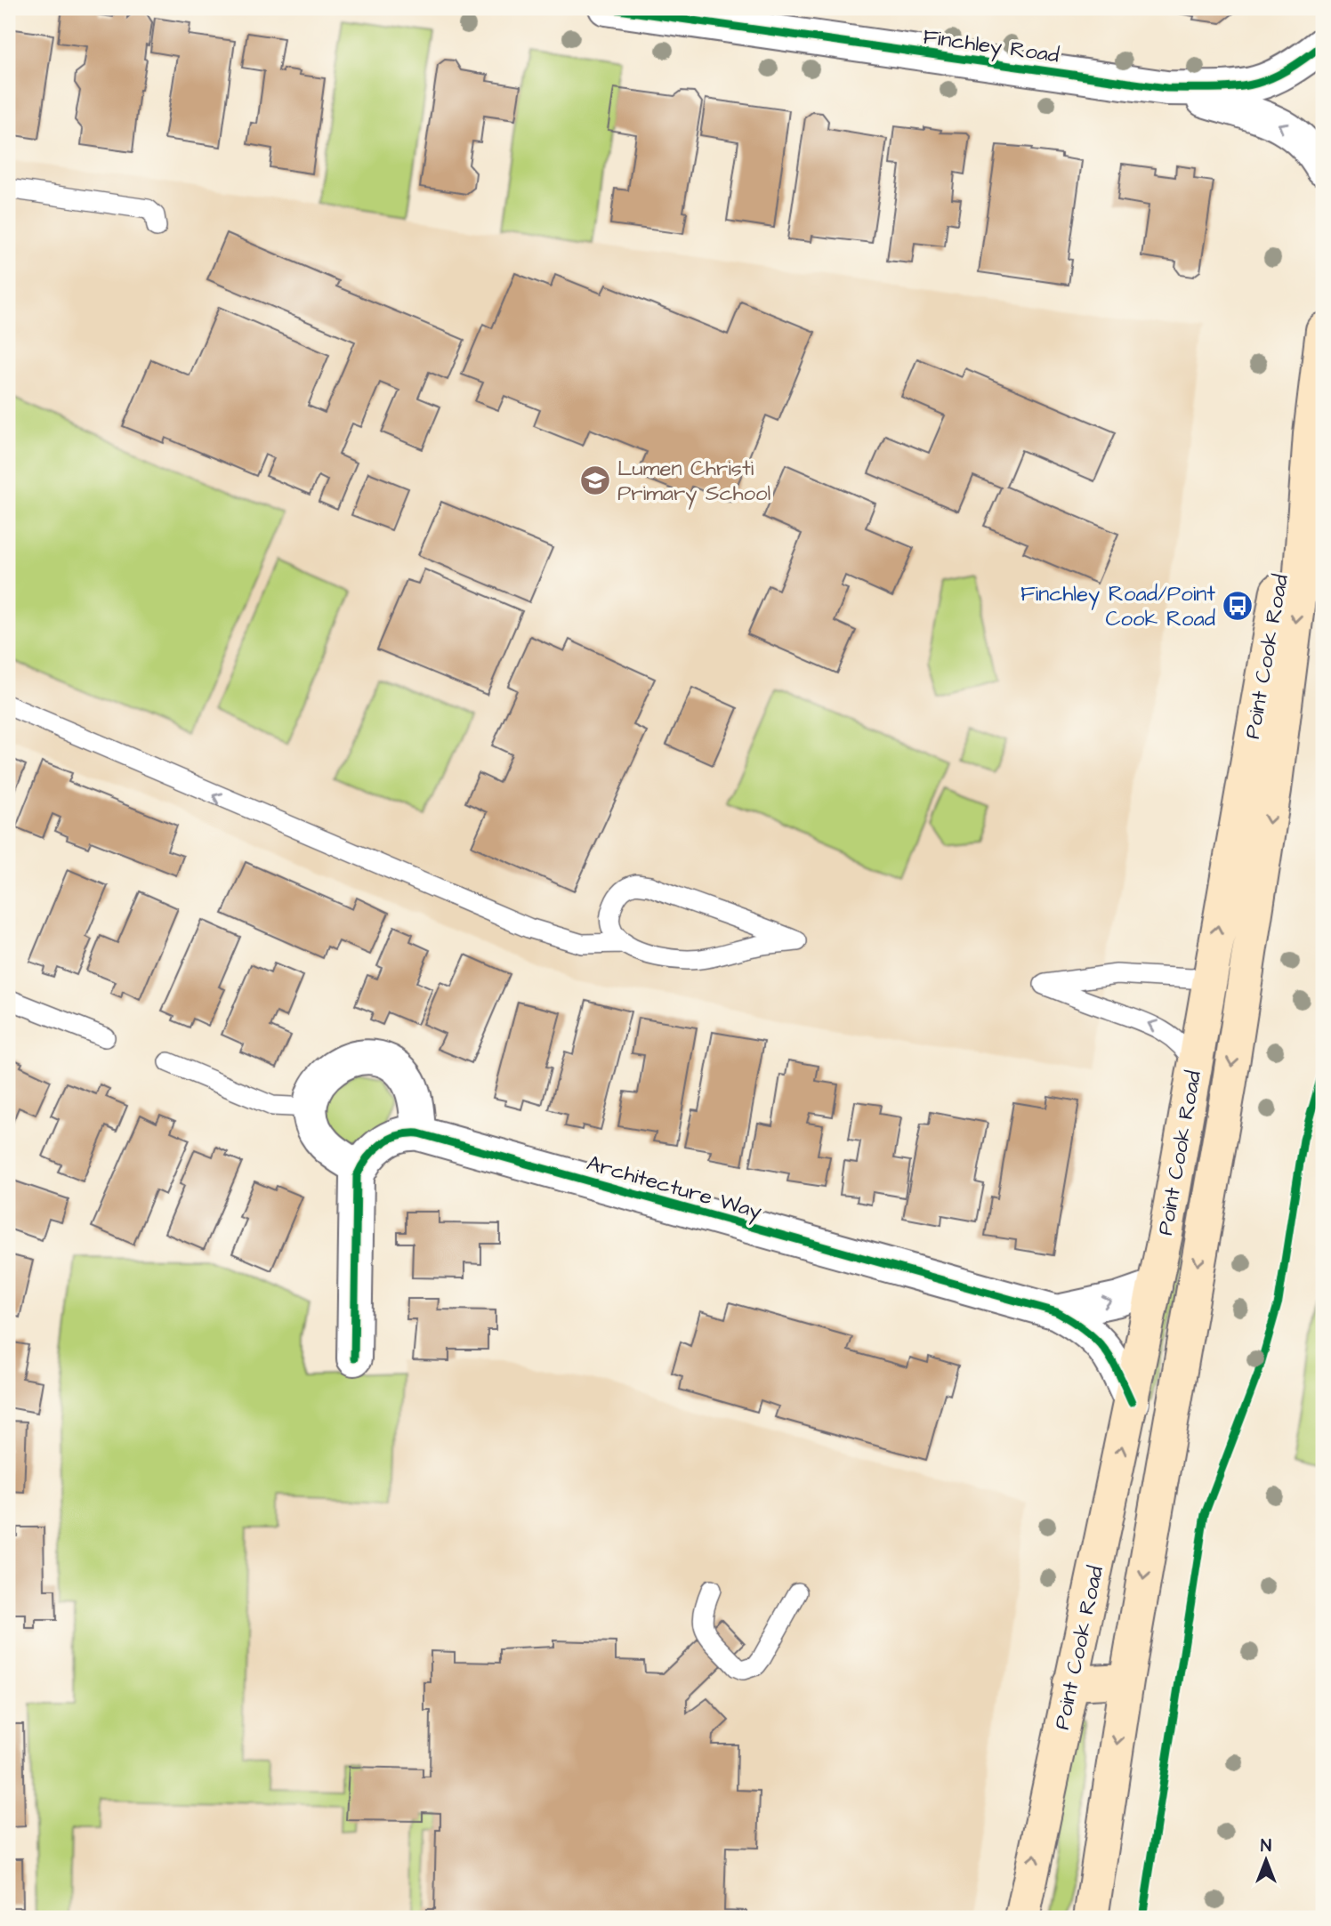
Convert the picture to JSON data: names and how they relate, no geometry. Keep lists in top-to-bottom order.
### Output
{
  "streets": {
    "main road": ["Point Cook Road"],
    "street": ["Finchley Road", "Architecture Way"]
  },
  "crossings": [
    ["Point Cook Road", "Architecture Way"]
  ],
  "places": {
    "school or university": ["Lumen Christi Primary School"],
    "bus stop": ["Finchley Road/Point Cook Road"]
  },
  "north": "top"
}
